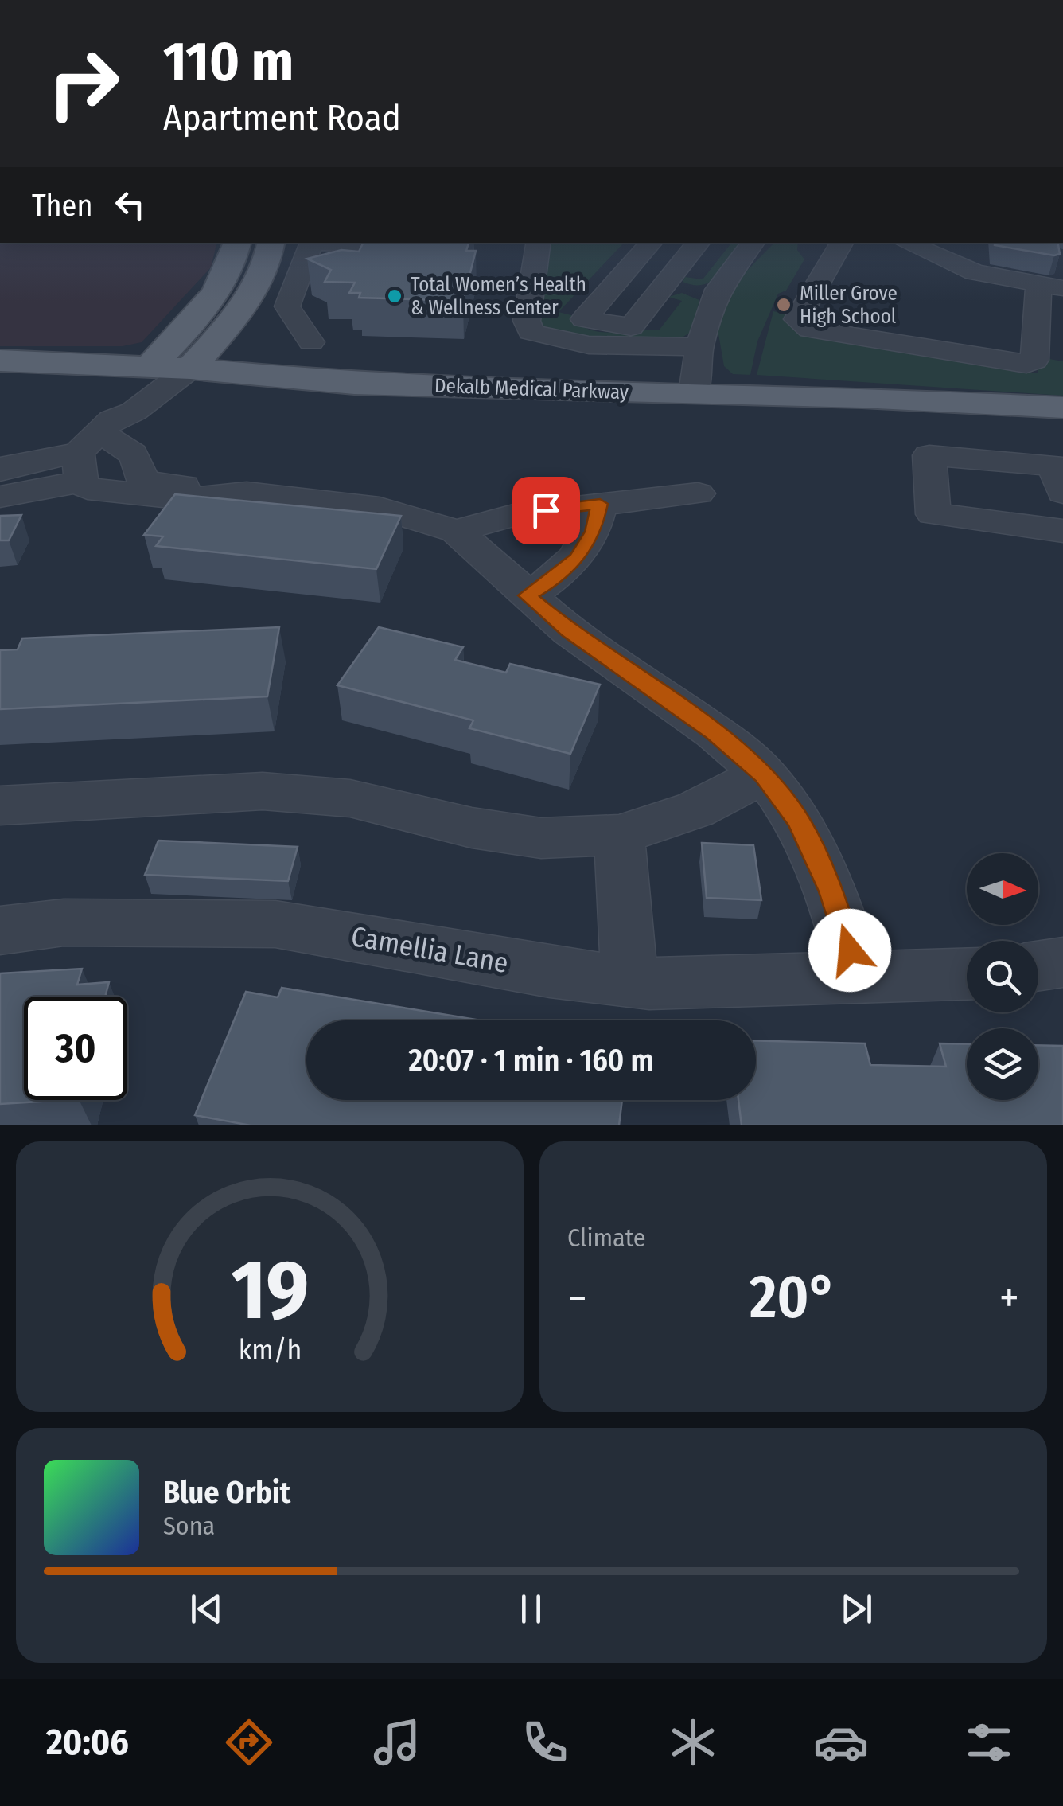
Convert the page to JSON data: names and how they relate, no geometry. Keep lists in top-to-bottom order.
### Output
{
  "streets": {
    "main road": ["Dekalb Medical Parkway"],
    "street": ["Camellia Lane"]
  },
  "places": ["Total Women’s Health & Wellness Center", "Miller Grove High School"],
  "north": "right",
  "page": {
    "turn": ["110 m", "Apartment Road"],
    "then": "Then",
    "limit": "30",
    "trip": "20:07 · 1 min · 160 m",
    "tile": "Climate",
    "heat": ["−", "20°", "+"],
    "song": ["Blue Orbit", "Sona"],
    "tabs": "20:06",
    "gauge": ["19", "km/h"]
  }
}
